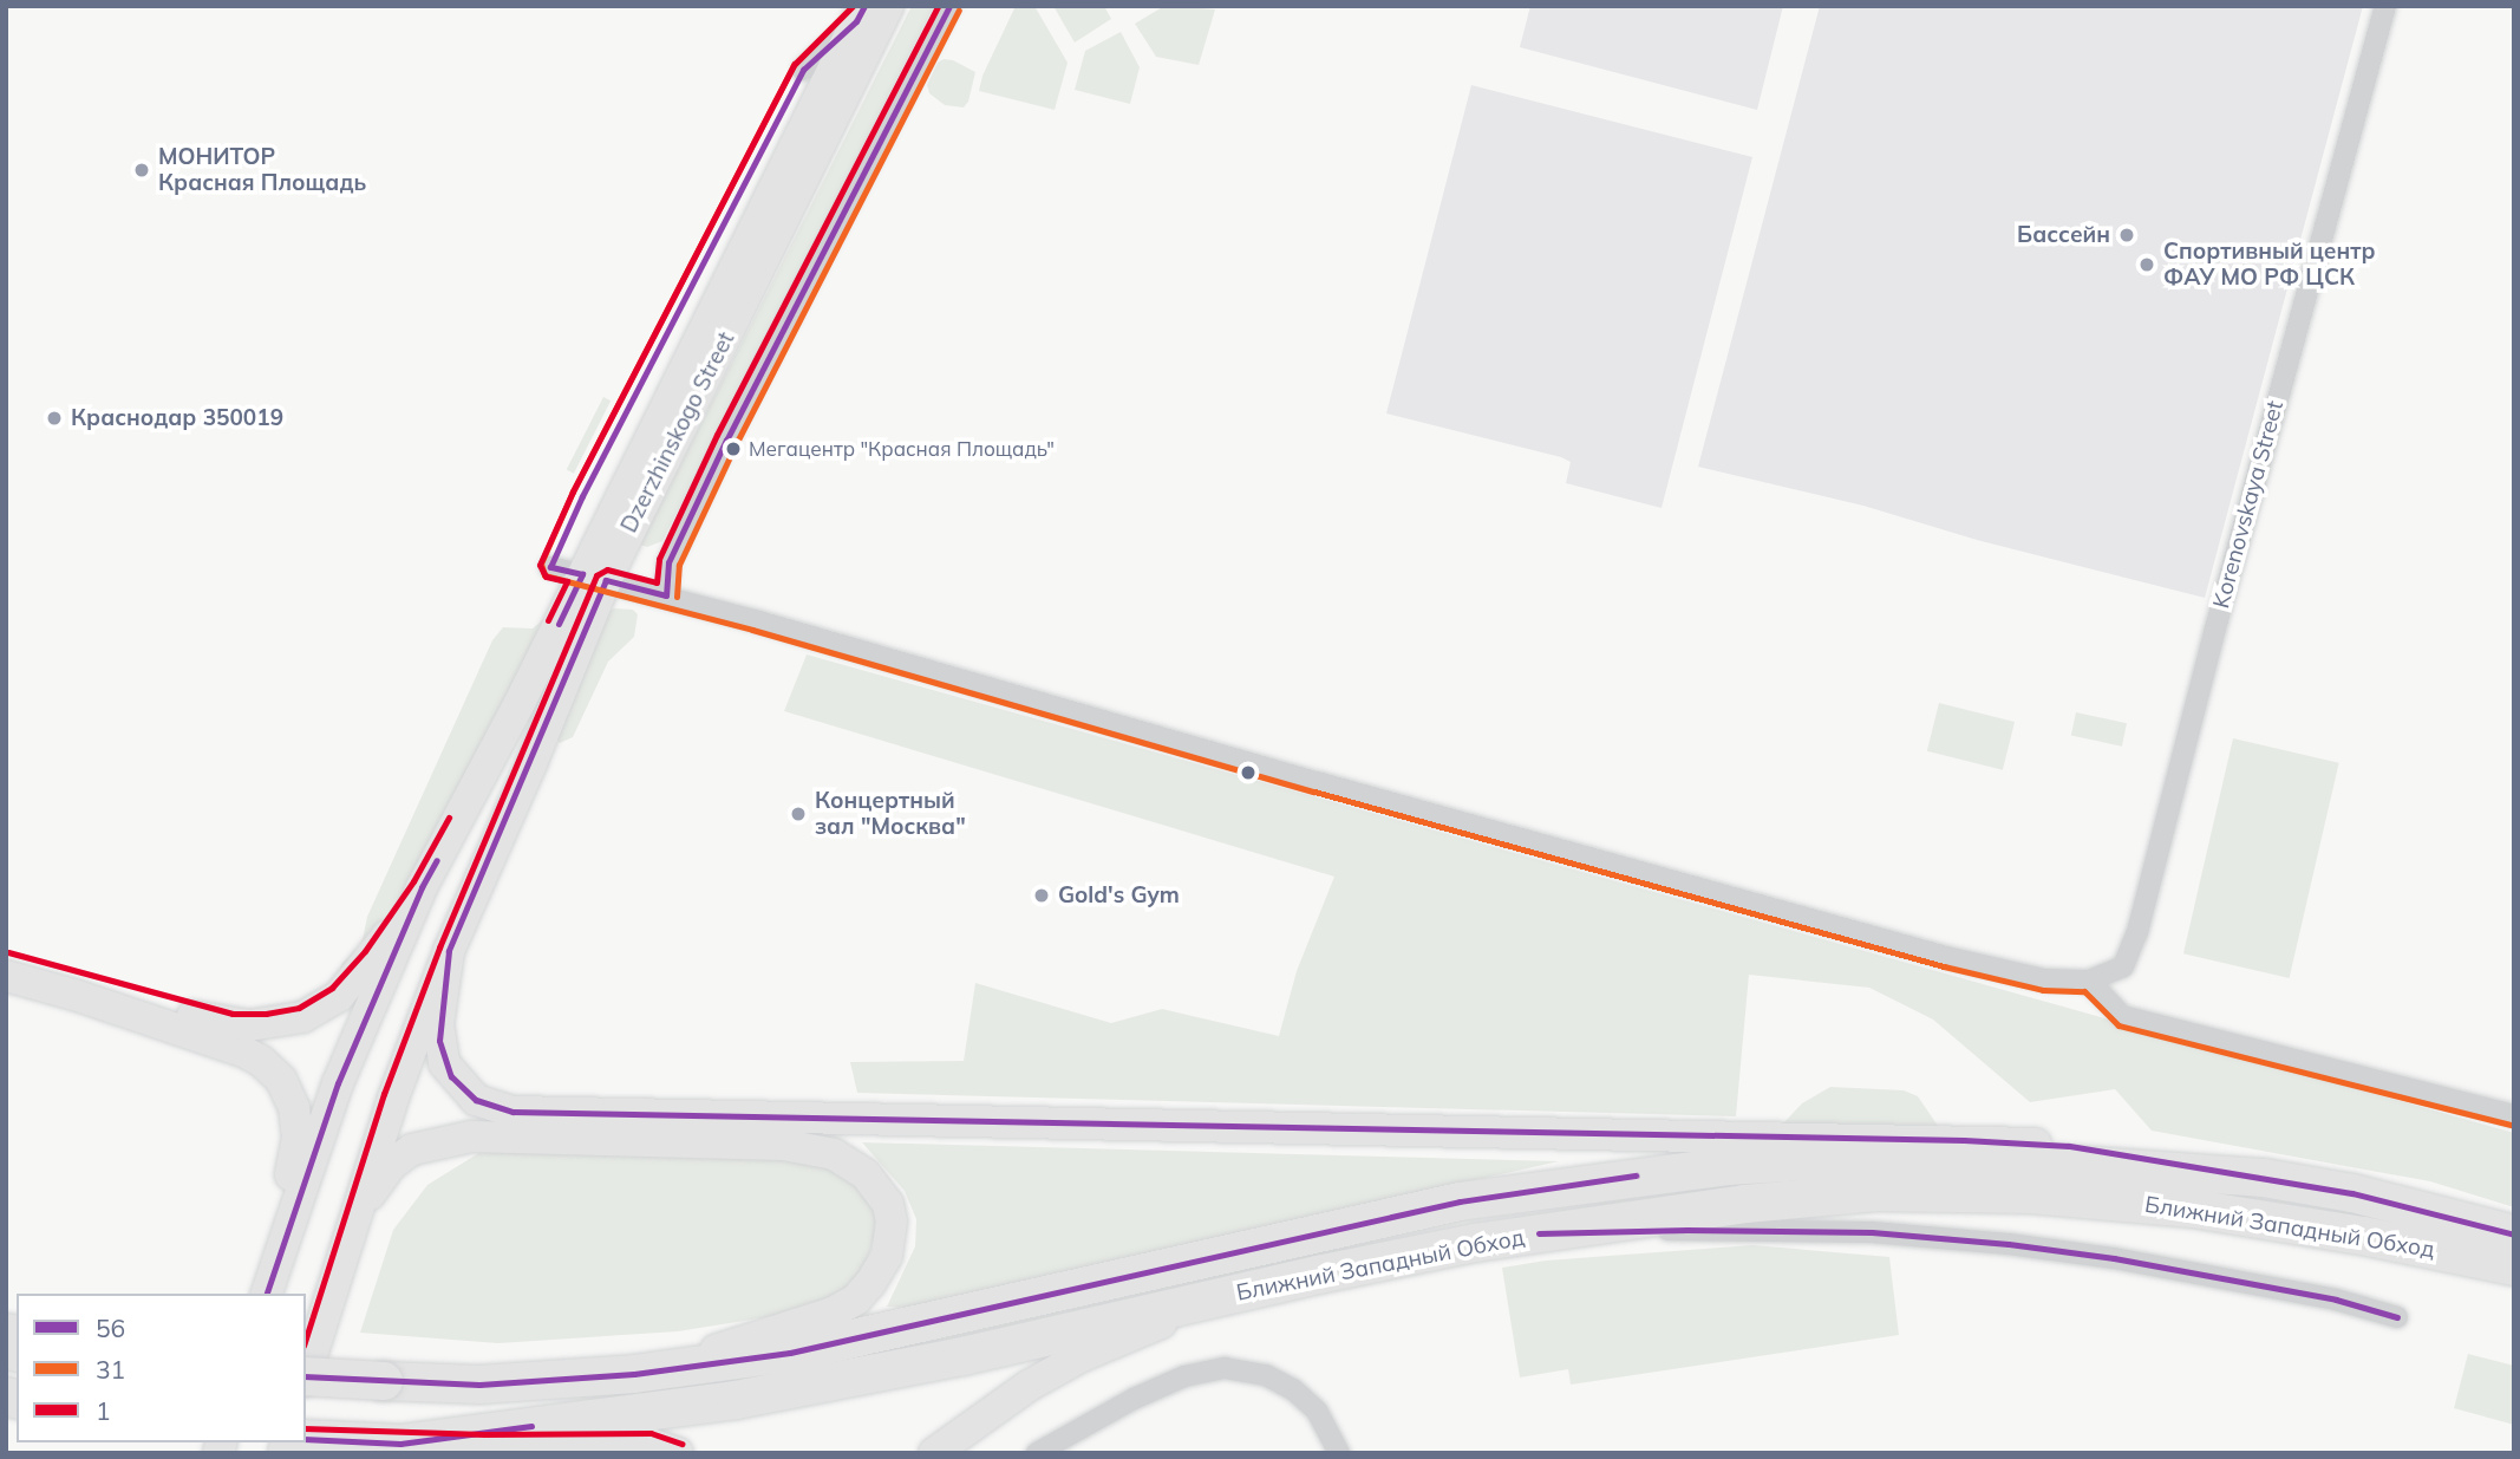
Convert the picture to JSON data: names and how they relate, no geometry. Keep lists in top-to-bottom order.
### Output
{
  "streets": {
    "highway": ["Ближний Западный Обход"],
    "main road": ["Dzerzhinskogo Street"],
    "street": ["Korenovskaya Street"]
  },
  "places": [
    "МОНИТОР Красная Площадь",
    "Бассейн",
    "Спортивный центр ФАУ МО РФ ЦСК",
    "Краснодар 350019",
    "Мегацентр \"Красная Площадь\"",
    "Концертный зал \"Москва\"",
    "Gold's Gym"
  ],
  "lines": ["transit line 56", "transit line 31", "transit line 1"],
  "legend": ["56", "31", "1"]
}
